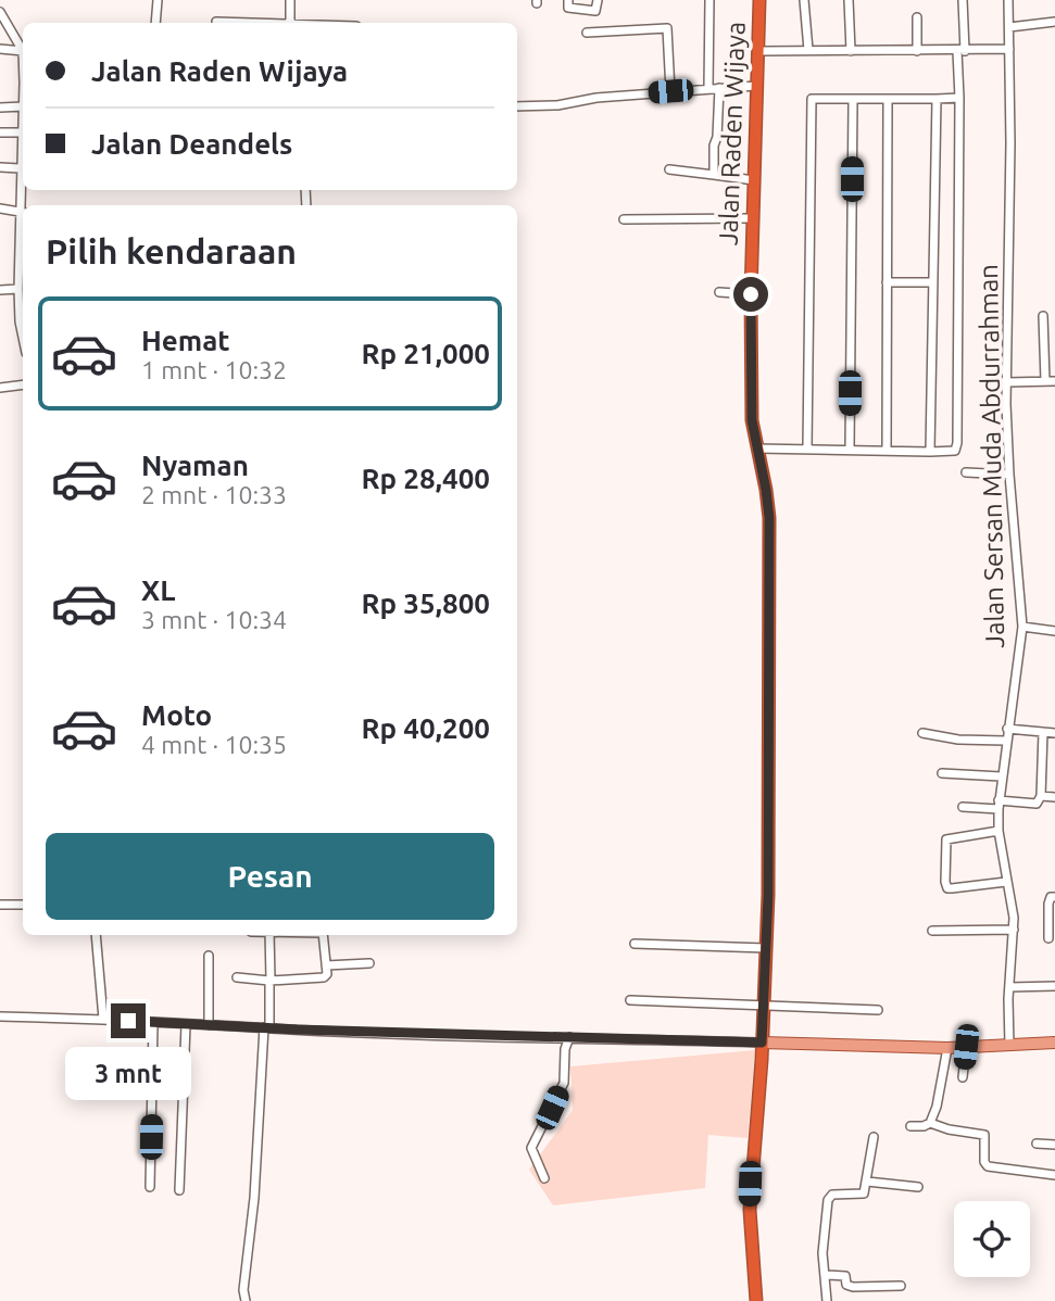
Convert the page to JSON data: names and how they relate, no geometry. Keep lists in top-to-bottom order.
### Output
{
  "streets": {
    "highway": ["Jalan Raden Wijaya"],
    "street": ["Jalan Sersan Muda Abdurrahman"]
  },
  "page": {
    "banner": ["Jalan Raden Wijaya", "Jalan Deandels"],
    "heading": "Pilih kendaraan",
    "list": [
      {
        "name": "Hemat",
        "note": "1 mnt · 10:32",
        "value": "Rp 21,000"
      },
      {
        "name": "Nyaman",
        "note": "2 mnt · 10:33",
        "value": "Rp 28,400"
      },
      {
        "name": "XL",
        "note": "3 mnt · 10:34",
        "value": "Rp 35,800"
      },
      {
        "name": "Moto",
        "note": "4 mnt · 10:35",
        "value": "Rp 40,200"
      }
    ],
    "buttons": "Pesan",
    "bubble": "3 mnt"
  }
}
